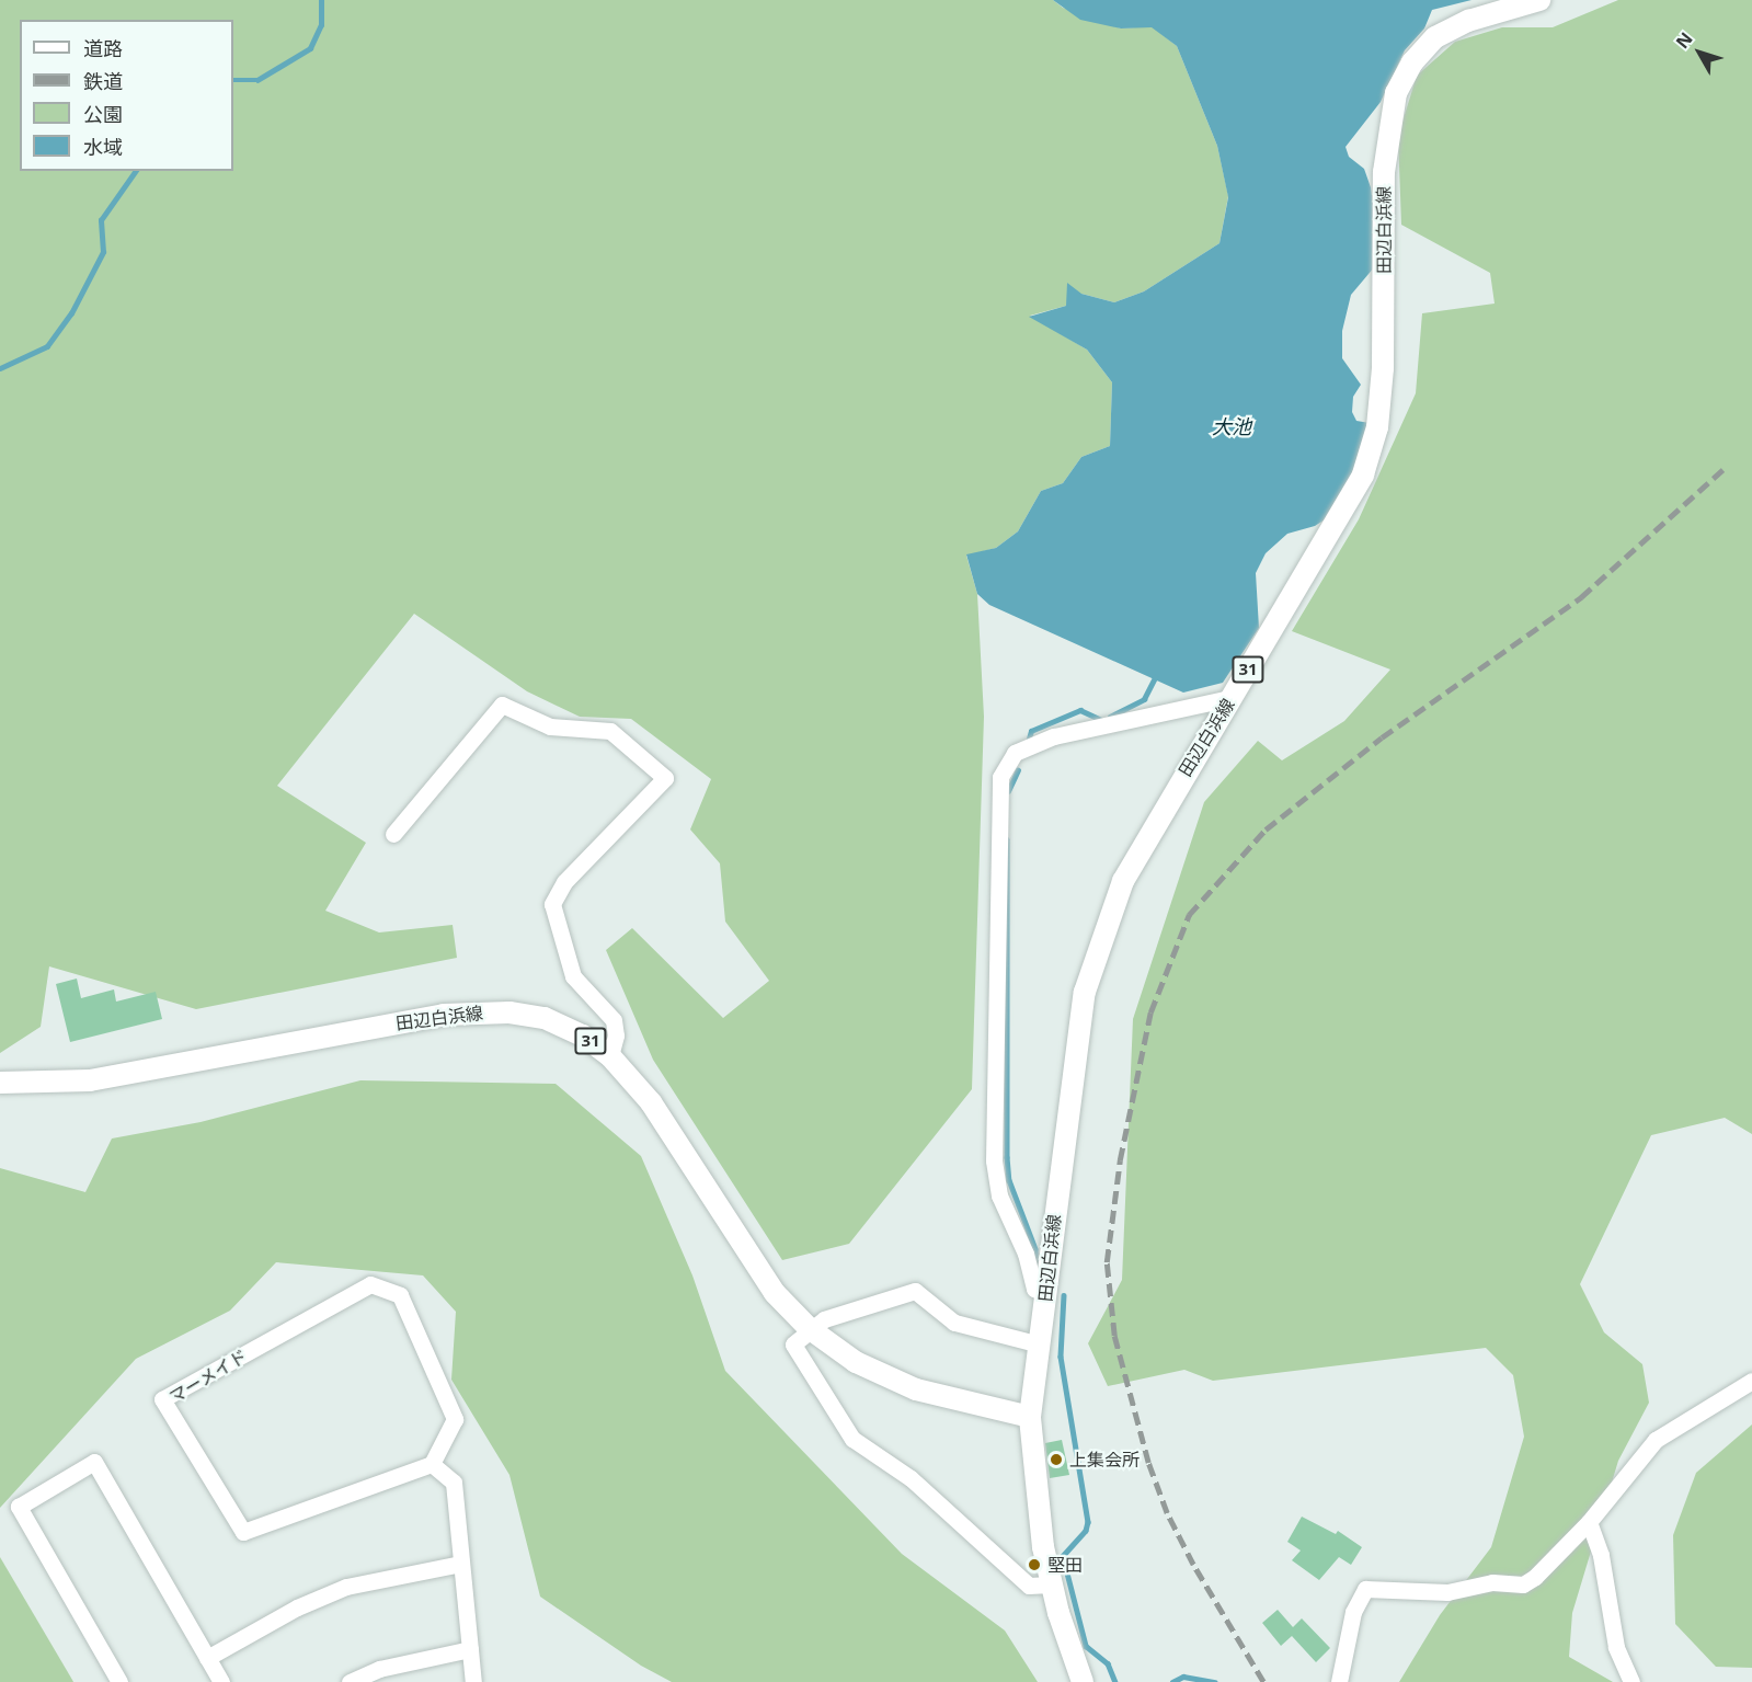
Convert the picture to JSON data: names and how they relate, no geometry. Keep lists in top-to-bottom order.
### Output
{
  "streets": {
    "main road": ["田辺白浜線", "31"],
    "street": ["マーメイド"]
  },
  "water": ["大池"],
  "places": ["上集会所", "堅田"],
  "legend": [
    "道路",
    "鉄道",
    "公園",
    "水域"
  ],
  "north": "top left"
}
